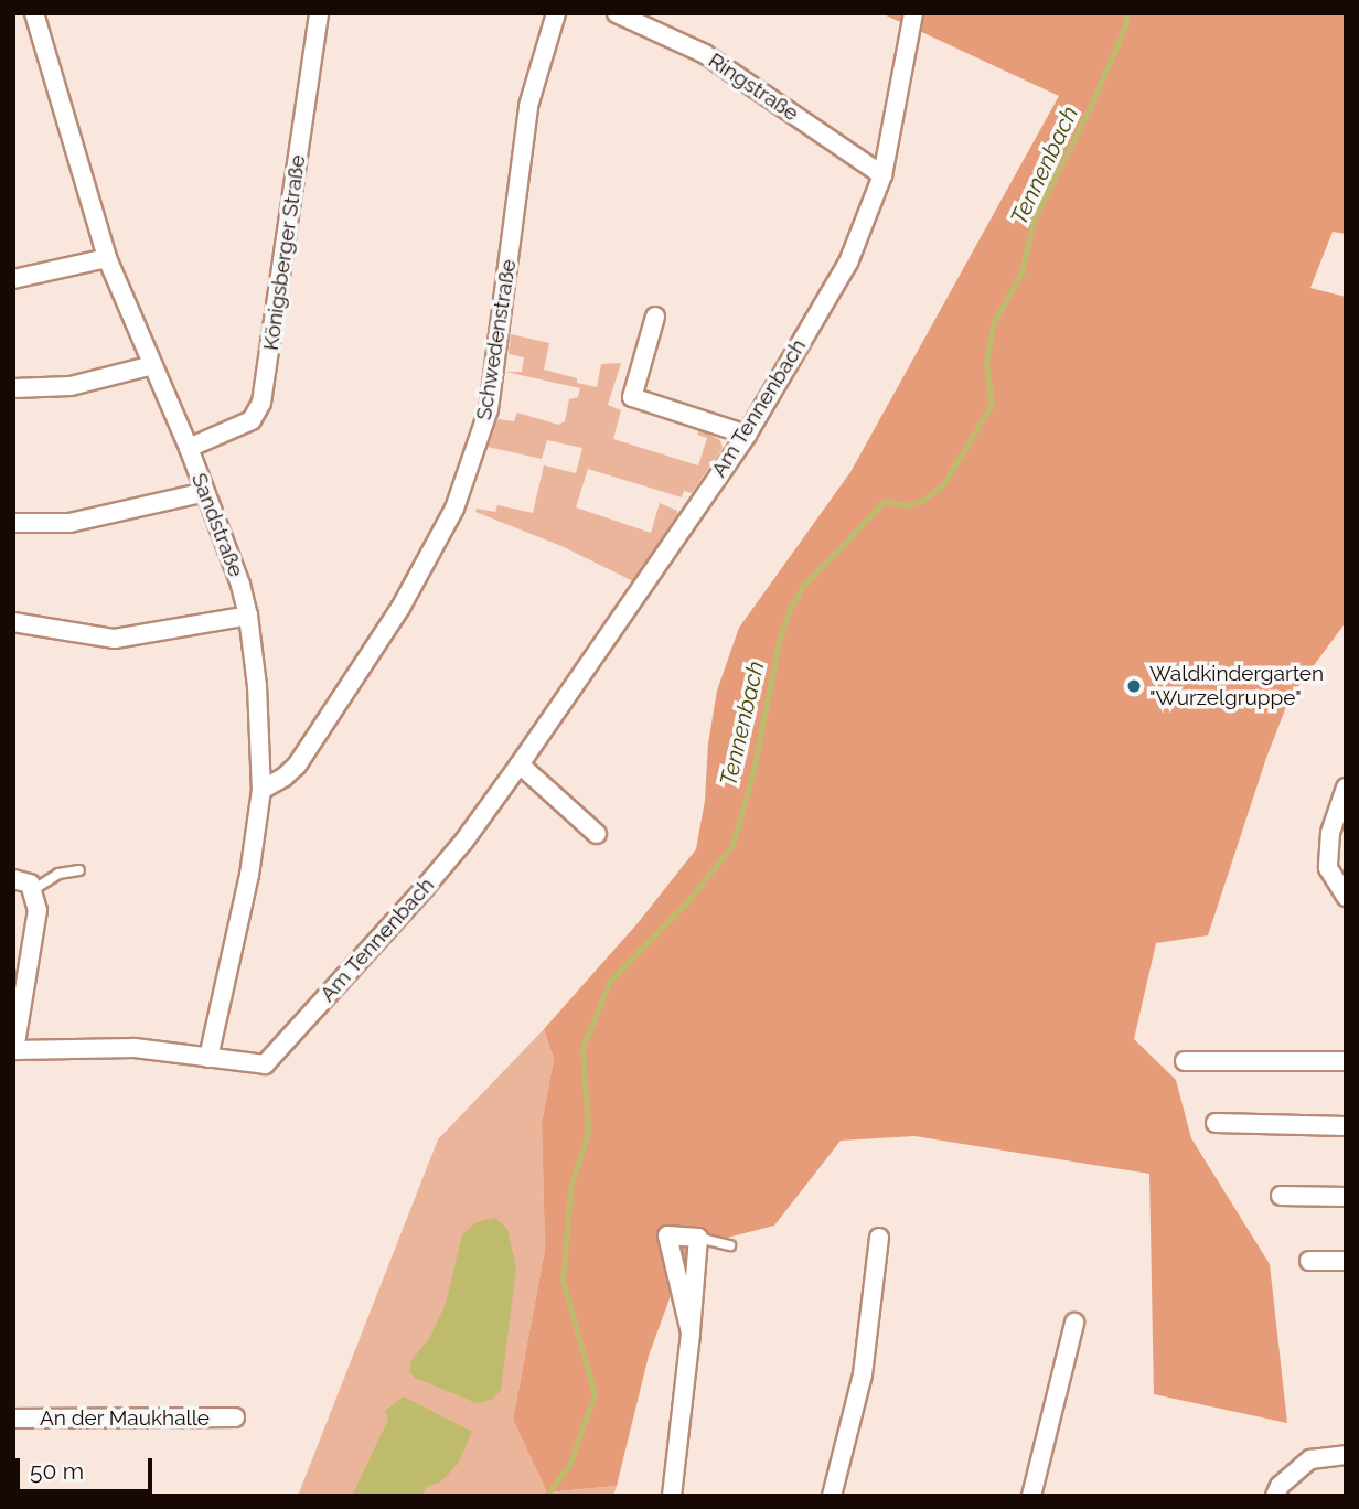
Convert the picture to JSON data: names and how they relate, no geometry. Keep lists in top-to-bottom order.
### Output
{
  "streets": {
    "street": [
      "Ringstraße",
      "Königsberger Straße",
      "Schwedenstraße",
      "Am Tennenbach",
      "Sandstraße",
      "An der Maukhalle"
    ]
  },
  "crossings": [
    ["Ringstraße", "Am Tennenbach"],
    ["Königsberger Straße", "Sandstraße"],
    ["Schwedenstraße", "Sandstraße"],
    ["Am Tennenbach", "Sandstraße"]
  ],
  "water": ["Tennenbach"],
  "places": ["Waldkindergarten \"Wurzelgruppe\""],
  "scale_bar": "50 m"
}
